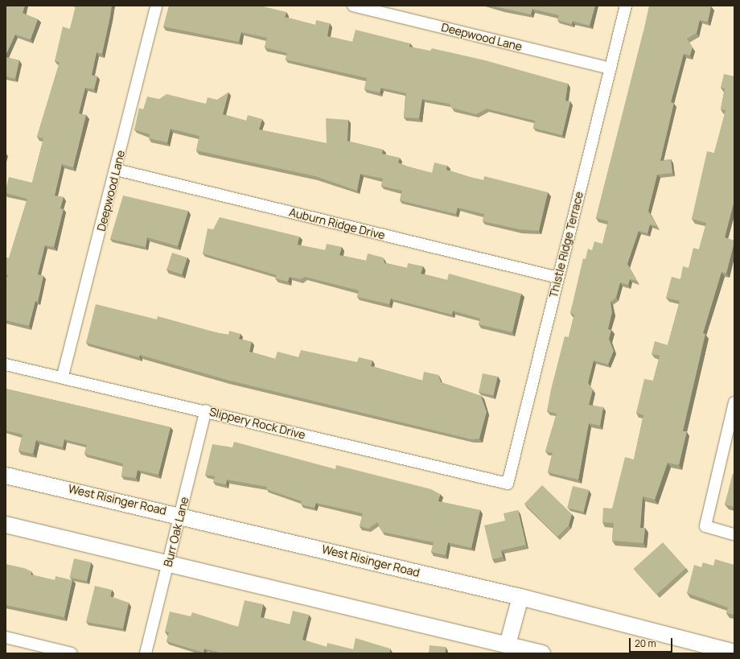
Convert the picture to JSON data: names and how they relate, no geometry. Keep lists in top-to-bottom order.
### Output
{
  "streets": {
    "main road": ["West Risinger Road"],
    "street": [
      "Deepwood Lane",
      "Auburn Ridge Drive",
      "Thistle Ridge Terrace",
      "Slippery Rock Drive",
      "Burr Oak Lane"
    ]
  },
  "crossings": [
    ["Deepwood Lane", "Auburn Ridge Drive"],
    ["Deepwood Lane", "Thistle Ridge Terrace"],
    ["Deepwood Lane", "Slippery Rock Drive"],
    ["Auburn Ridge Drive", "Thistle Ridge Terrace"],
    ["Thistle Ridge Terrace", "Slippery Rock Drive"],
    ["Slippery Rock Drive", "Burr Oak Lane"],
    ["West Risinger Road", "Burr Oak Lane"]
  ],
  "scale_bar": "20 m"
}
